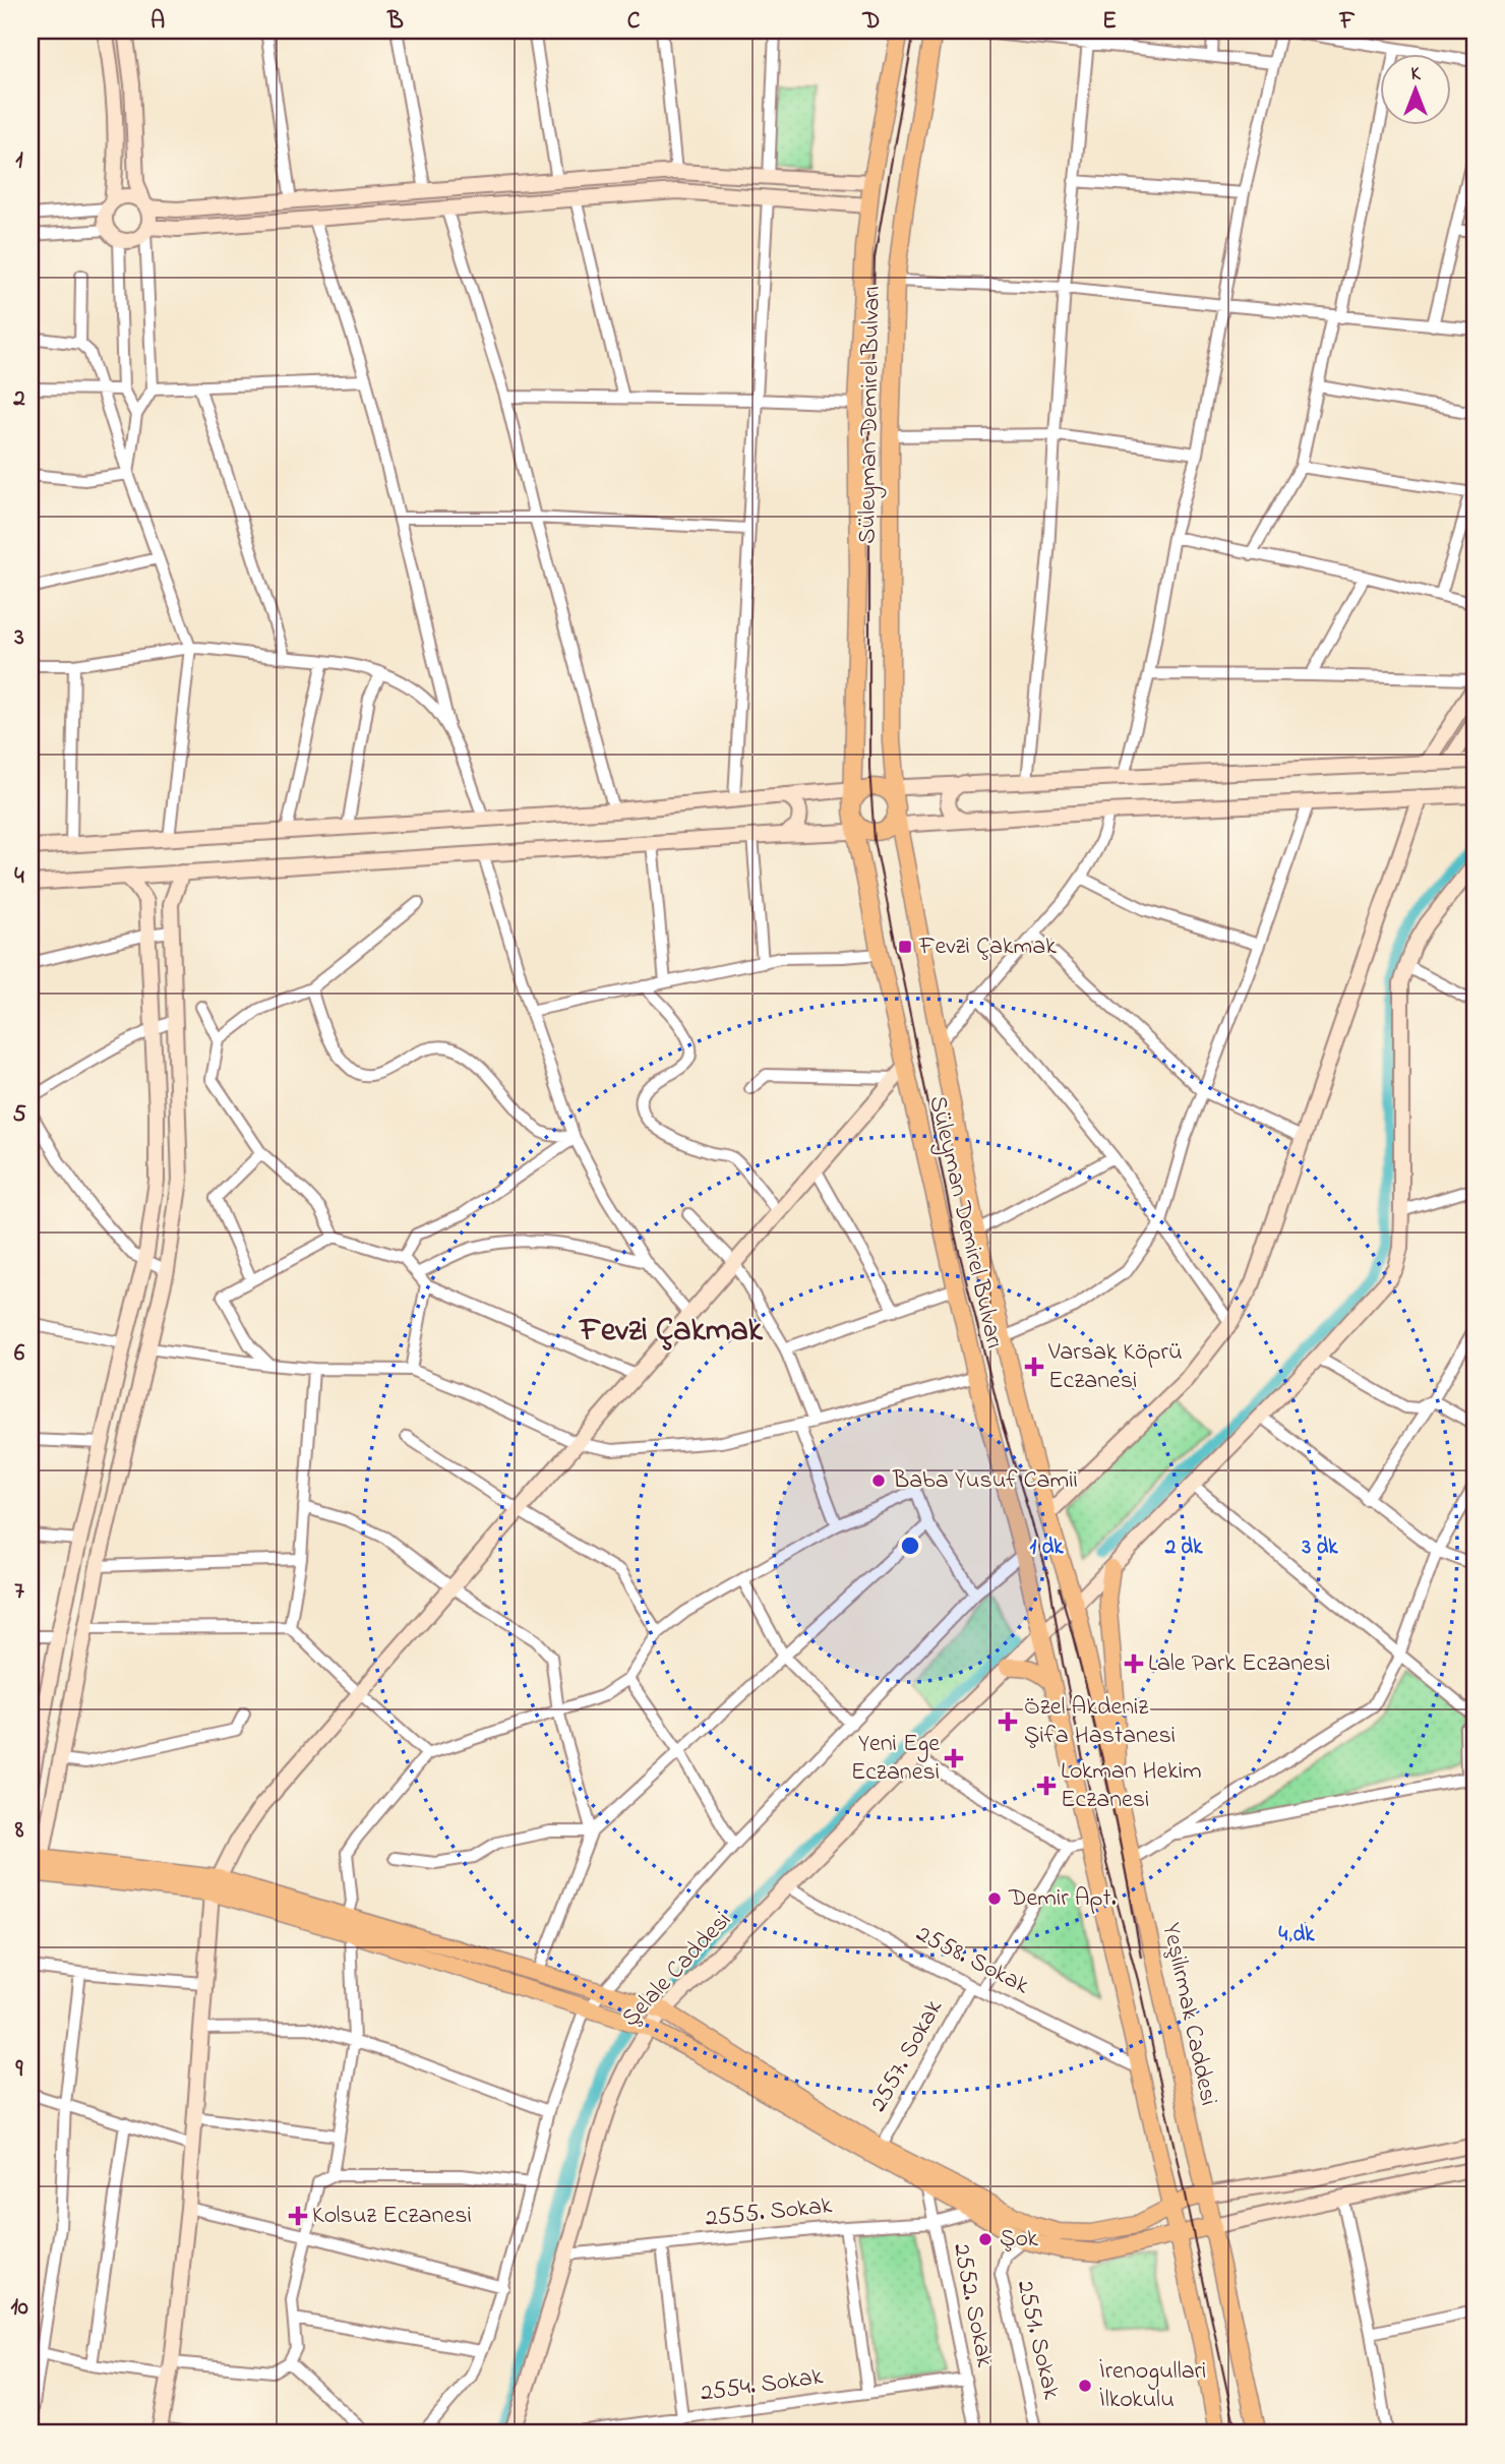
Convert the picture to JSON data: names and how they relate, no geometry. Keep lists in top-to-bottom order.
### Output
{
  "streets": {
    "main road": ["Süleyman Demirel Bulvarı", "Yeşilırmak Caddesi"],
    "street": [
      "2558. Sokak",
      "Şelale Caddesi",
      "2557. Sokak",
      "2555. Sokak",
      "2552. Sokak",
      "2551. Sokak",
      "2554. Sokak"
    ]
  },
  "crossings": [
    ["Süleyman Demirel Bulvarı", "Şelale Caddesi"],
    ["Süleyman Demirel Bulvarı", "Yeşilırmak Caddesi"],
    ["2558. Sokak", "Şelale Caddesi"],
    ["2558. Sokak", "2557. Sokak"],
    ["Şelale Caddesi", "Yeşilırmak Caddesi"],
    ["Şelale Caddesi", "2555. Sokak"],
    ["2555. Sokak", "2552. Sokak"],
    ["2552. Sokak", "2554. Sokak"]
  ],
  "districts": ["Fevzi Çakmak"],
  "places": {
    "transit": ["Fevzi Çakmak"],
    "health": [
      "Varsak Köprü Eczanesi",
      "Lale Park Eczanesi",
      "Özel Akdeniz Şifa Hastanesi",
      "Yeni Ege Eczanesi",
      "Lokman Hekim Eczanesi",
      "Kolsuz Eczanesi"
    ],
    "other": [
      "Baba Yusuf Camii",
      "Demir Apt.",
      "Şok",
      "İrenogullari İlkokulu"
    ]
  },
  "north": "top",
  "grid": {
    "columns": [
      "A",
      "B",
      "C",
      "D",
      "E",
      "F"
    ],
    "rows": [
      "1",
      "2",
      "3",
      "4",
      "5",
      "6",
      "7",
      "8",
      "9",
      "10"
    ]
  },
  "rings": [
    "1 dk",
    "2 dk",
    "3 dk",
    "4 dk"
  ]
}
